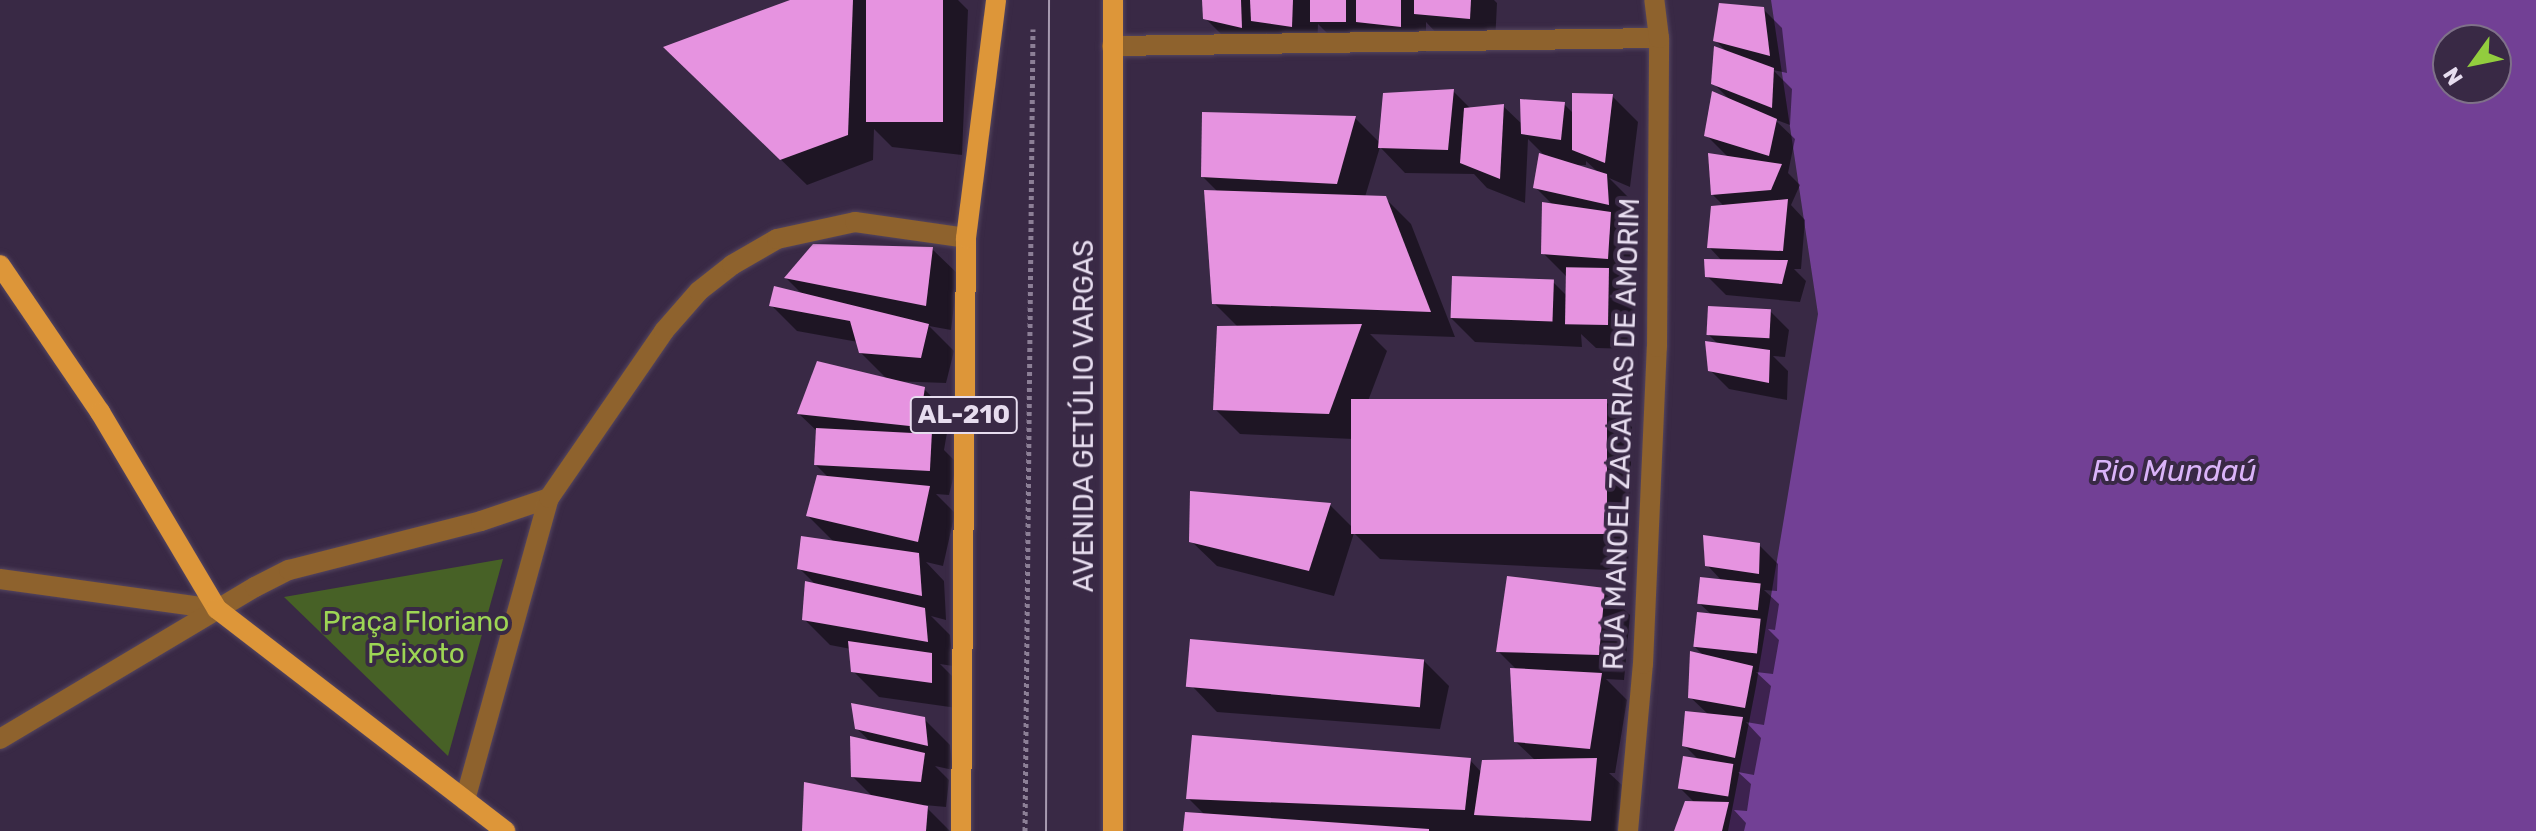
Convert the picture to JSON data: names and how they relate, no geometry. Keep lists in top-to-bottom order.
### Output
{
  "streets": {
    "main road": ["AL-210", "AVENIDA GETÚLIO VARGAS"],
    "street": ["RUA MANOEL ZACARIAS DE AMORIM"]
  },
  "water": ["Rio Mundaú"],
  "parks": ["Praça Floriano Peixoto"],
  "north": "bottom left"
}
